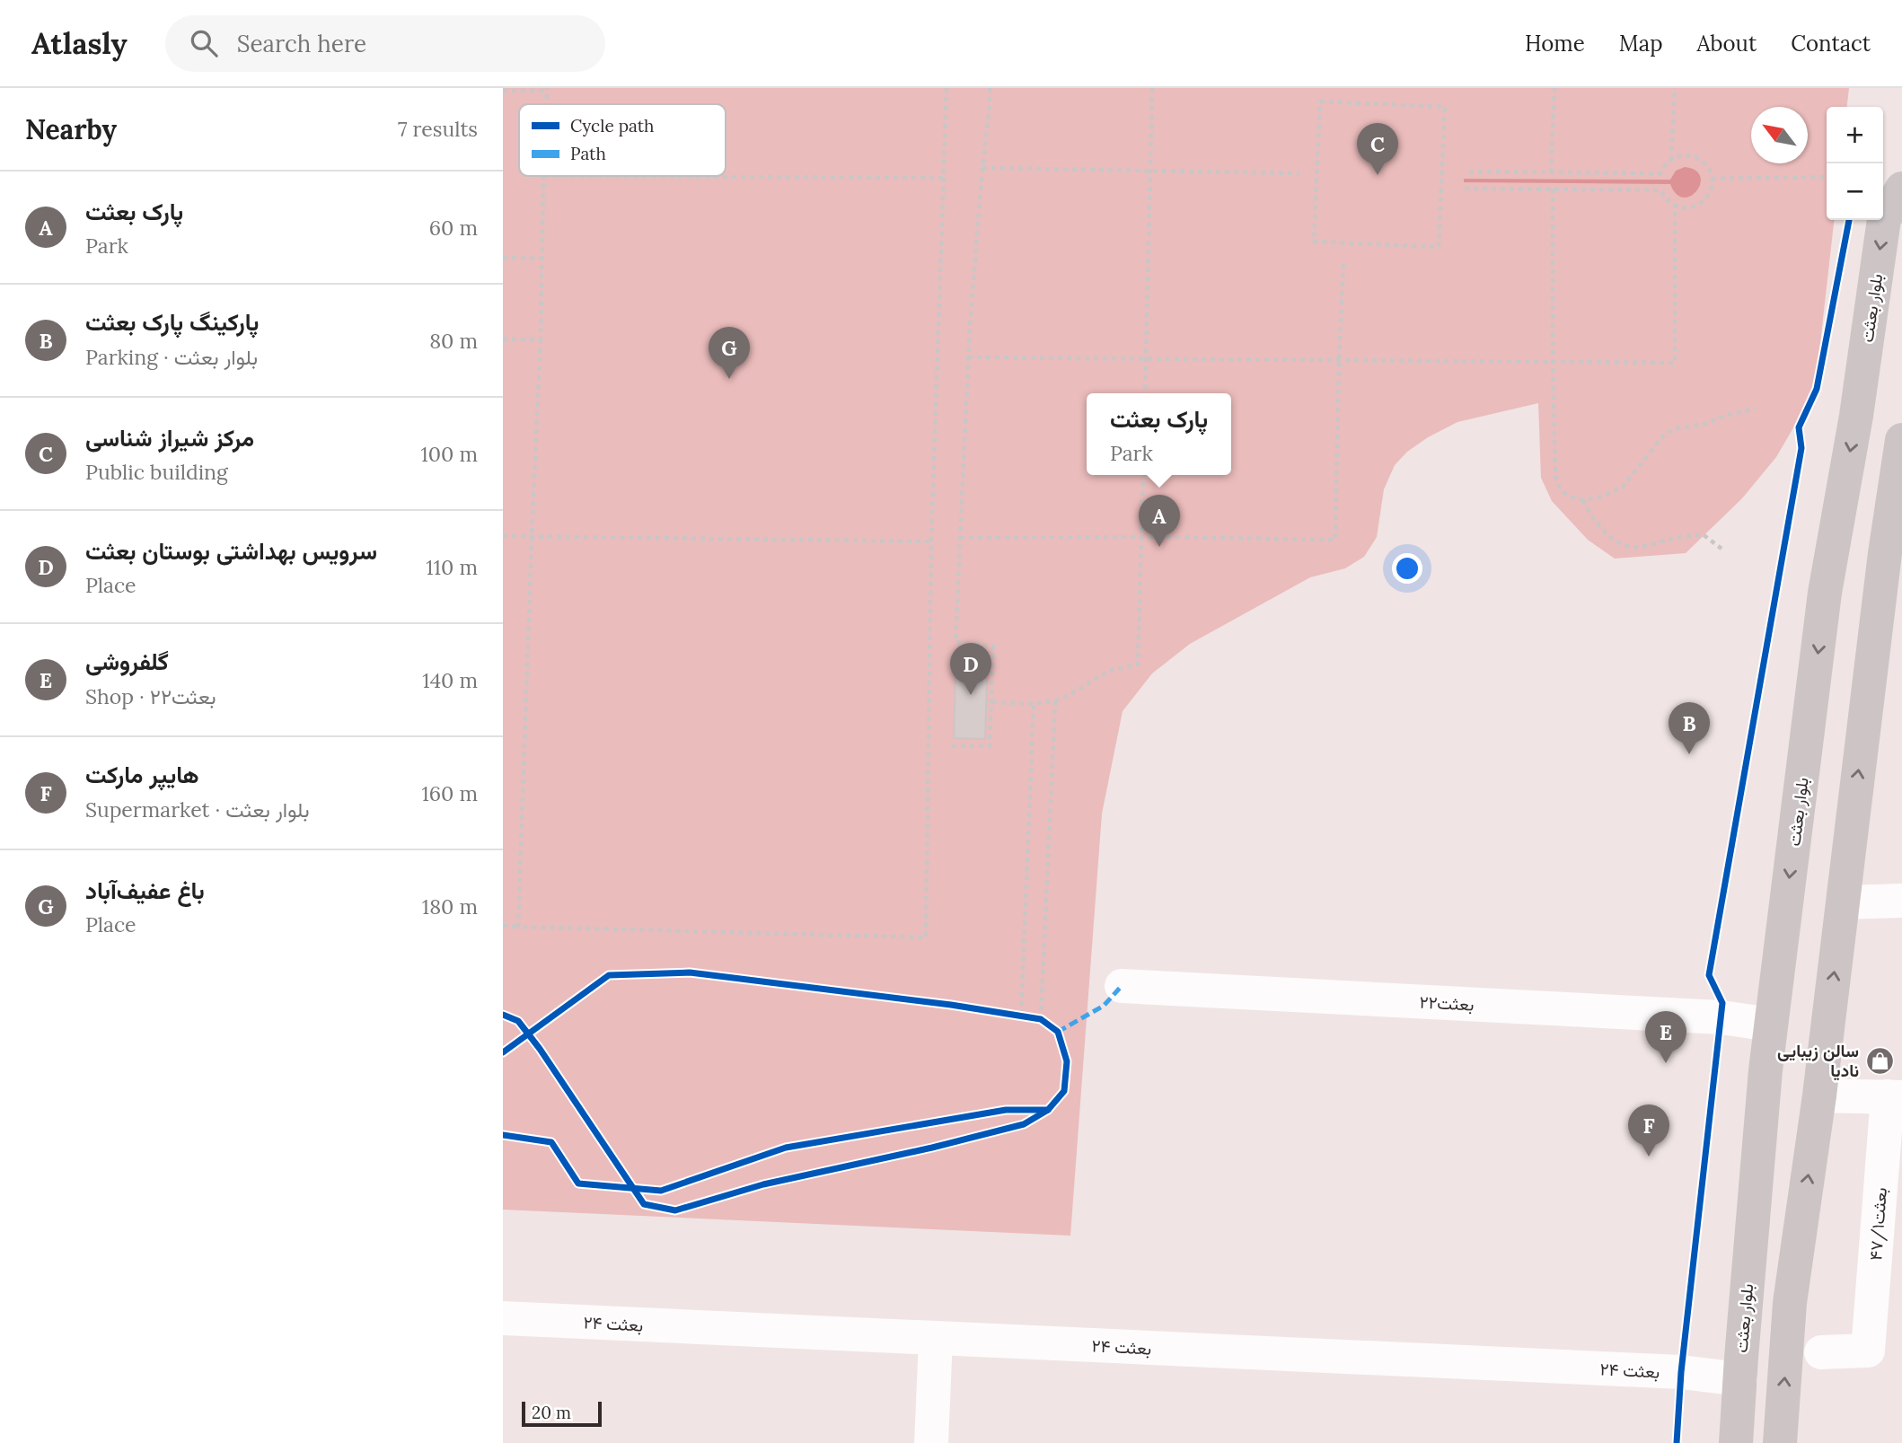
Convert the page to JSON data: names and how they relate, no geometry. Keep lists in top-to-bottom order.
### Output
{
  "streets": {
    "main road": ["بلوار بعثت"],
    "street": ["بعثت۲۲", "بعثت۴۷/۱", "بعثت ۲۴"]
  },
  "crossings": [
    ["بلوار بعثت", "بعثت۲۲"],
    ["بلوار بعثت", "بعثت ۲۴"]
  ],
  "places": {
    "shop": ["سالن زیبایی نادیا"]
  },
  "legend": ["Cycle path", "Path"],
  "scale_bar": "20 m",
  "north": "top left",
  "page": {
    "header": "Atlasly",
    "search": "Search here",
    "nav": [
      "Home",
      "Map",
      "About",
      "Contact"
    ],
    "heading": ["Nearby", "7 results"],
    "map_buttons": ["+", "−"],
    "pins": [
      "C",
      "G",
      "A",
      "D",
      "B",
      "E",
      "F"
    ],
    "list": [
      {
        "mark": "A",
        "name": "پارک بعثت",
        "note": "Park",
        "value": "60 m"
      },
      {
        "mark": "B",
        "name": "پارکینگ پارک بعثت",
        "note": "Parking · بلوار بعثت",
        "value": "80 m"
      },
      {
        "mark": "C",
        "name": "مرکز شیراز شناسی",
        "note": "Public building",
        "value": "100 m"
      },
      {
        "mark": "D",
        "name": "سرویس بهداشتی بوستان بعثت",
        "note": "Place",
        "value": "110 m"
      },
      {
        "mark": "E",
        "name": "گلفروشی",
        "note": "Shop · بعثت۲۲",
        "value": "140 m"
      },
      {
        "mark": "F",
        "name": "هایپر مارکت",
        "note": "Supermarket · بلوار بعثت",
        "value": "160 m"
      },
      {
        "mark": "G",
        "name": "باغ عفیف‌آباد",
        "note": "Place",
        "value": "180 m"
      }
    ],
    "popup": ["پارک بعثت", "Park"],
    "scale": "20 m"
  }
}
